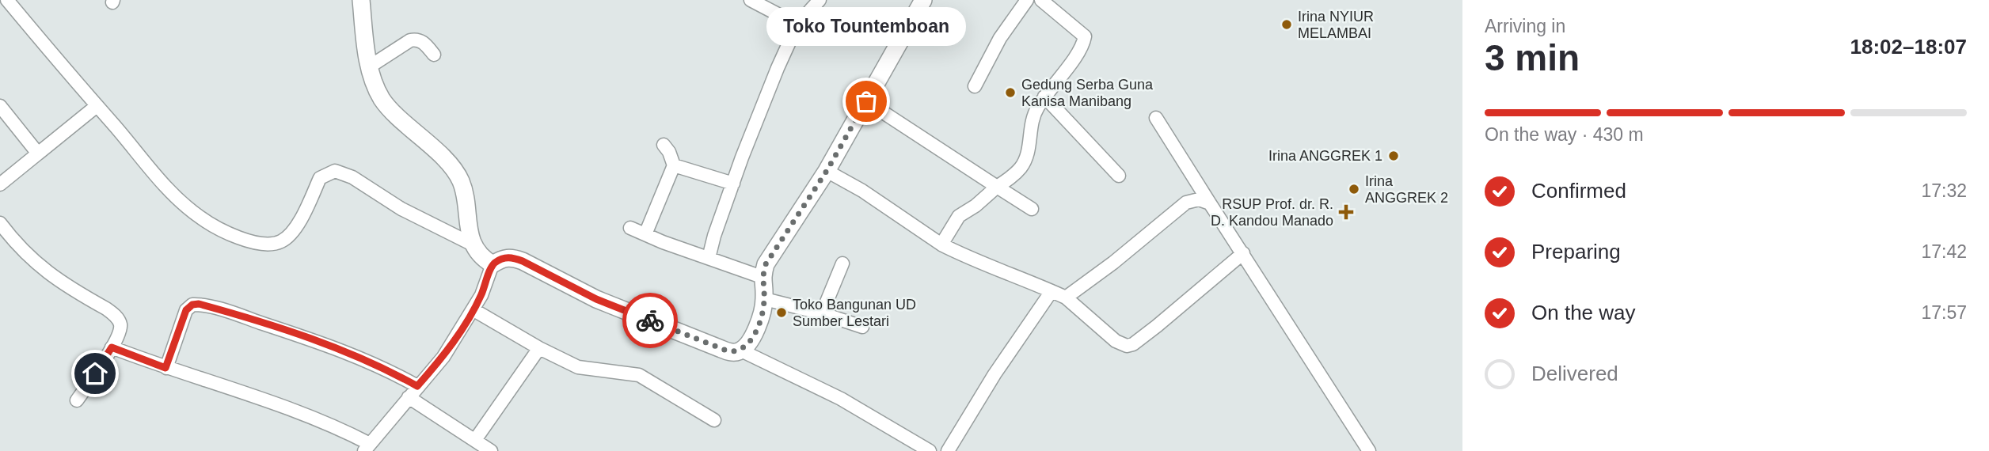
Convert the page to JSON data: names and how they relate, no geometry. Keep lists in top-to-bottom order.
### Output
{
  "places": {
    "other": [
      "Irina NYIUR MELAMBAI",
      "Gedung Serba Guna Kanisa Manibang",
      "Toko Tountemboan",
      "Irina ANGGREK 1",
      "Irina ANGGREK 2",
      "Toko Bangunan UD Sumber Lestari"
    ],
    "health": ["RSUP Prof. dr. R. D. Kandou Manado"]
  },
  "page": {
    "heading": ["3 min", "Arriving in", "18:02–18:07"],
    "bubble": "Toko Tountemboan",
    "bar": "On the way · 430 m",
    "list": [
      ["Confirmed", "17:32"],
      ["Preparing", "17:42"],
      ["On the way", "17:57"],
      "Delivered"
    ]
  }
}
